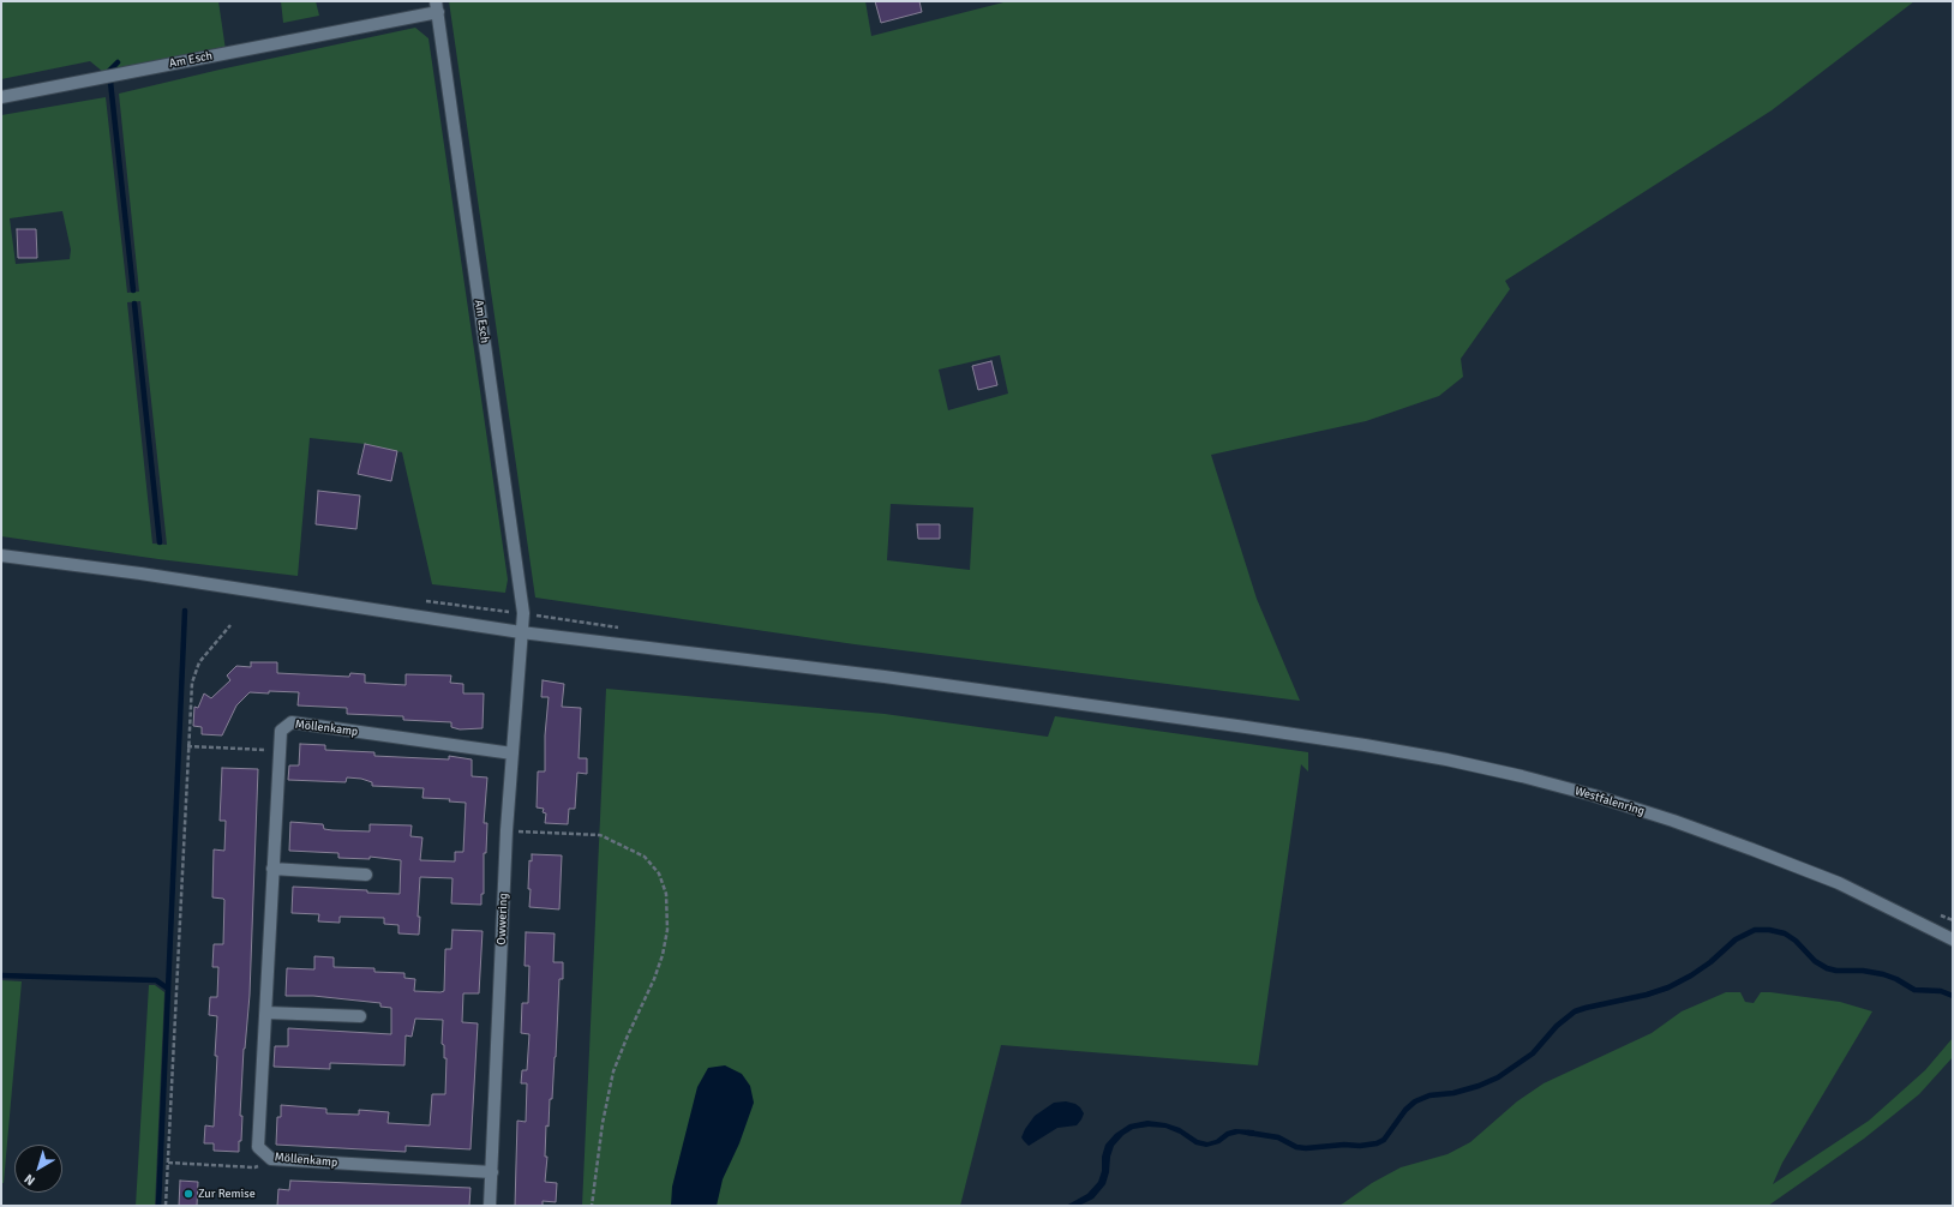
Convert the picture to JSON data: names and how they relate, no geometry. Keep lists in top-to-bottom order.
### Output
{
  "streets": {
    "street": [
      "Am Esch",
      "Möllenkamp",
      "Westfalenring",
      "Owwering"
    ]
  },
  "crossings": [
    ["Am Esch", "Westfalenring"],
    ["Am Esch", "Owwering"],
    ["Möllenkamp", "Owwering"],
    ["Westfalenring", "Owwering"]
  ],
  "places": ["Zur Remise"],
  "north": "bottom left"
}
